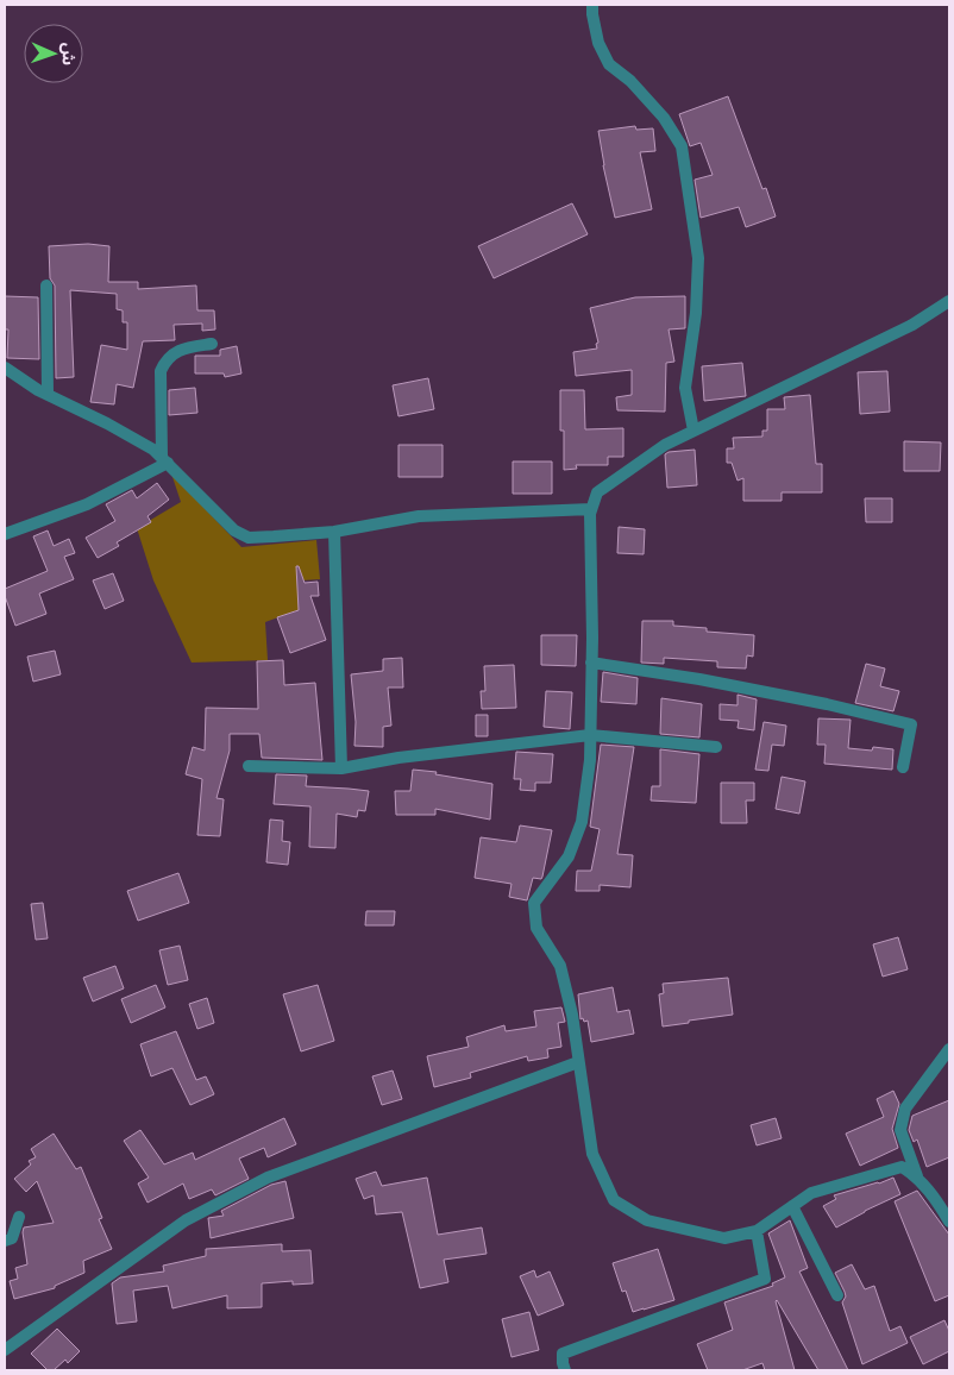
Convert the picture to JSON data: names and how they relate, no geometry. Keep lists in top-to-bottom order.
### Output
{
  "north": "right"
}
